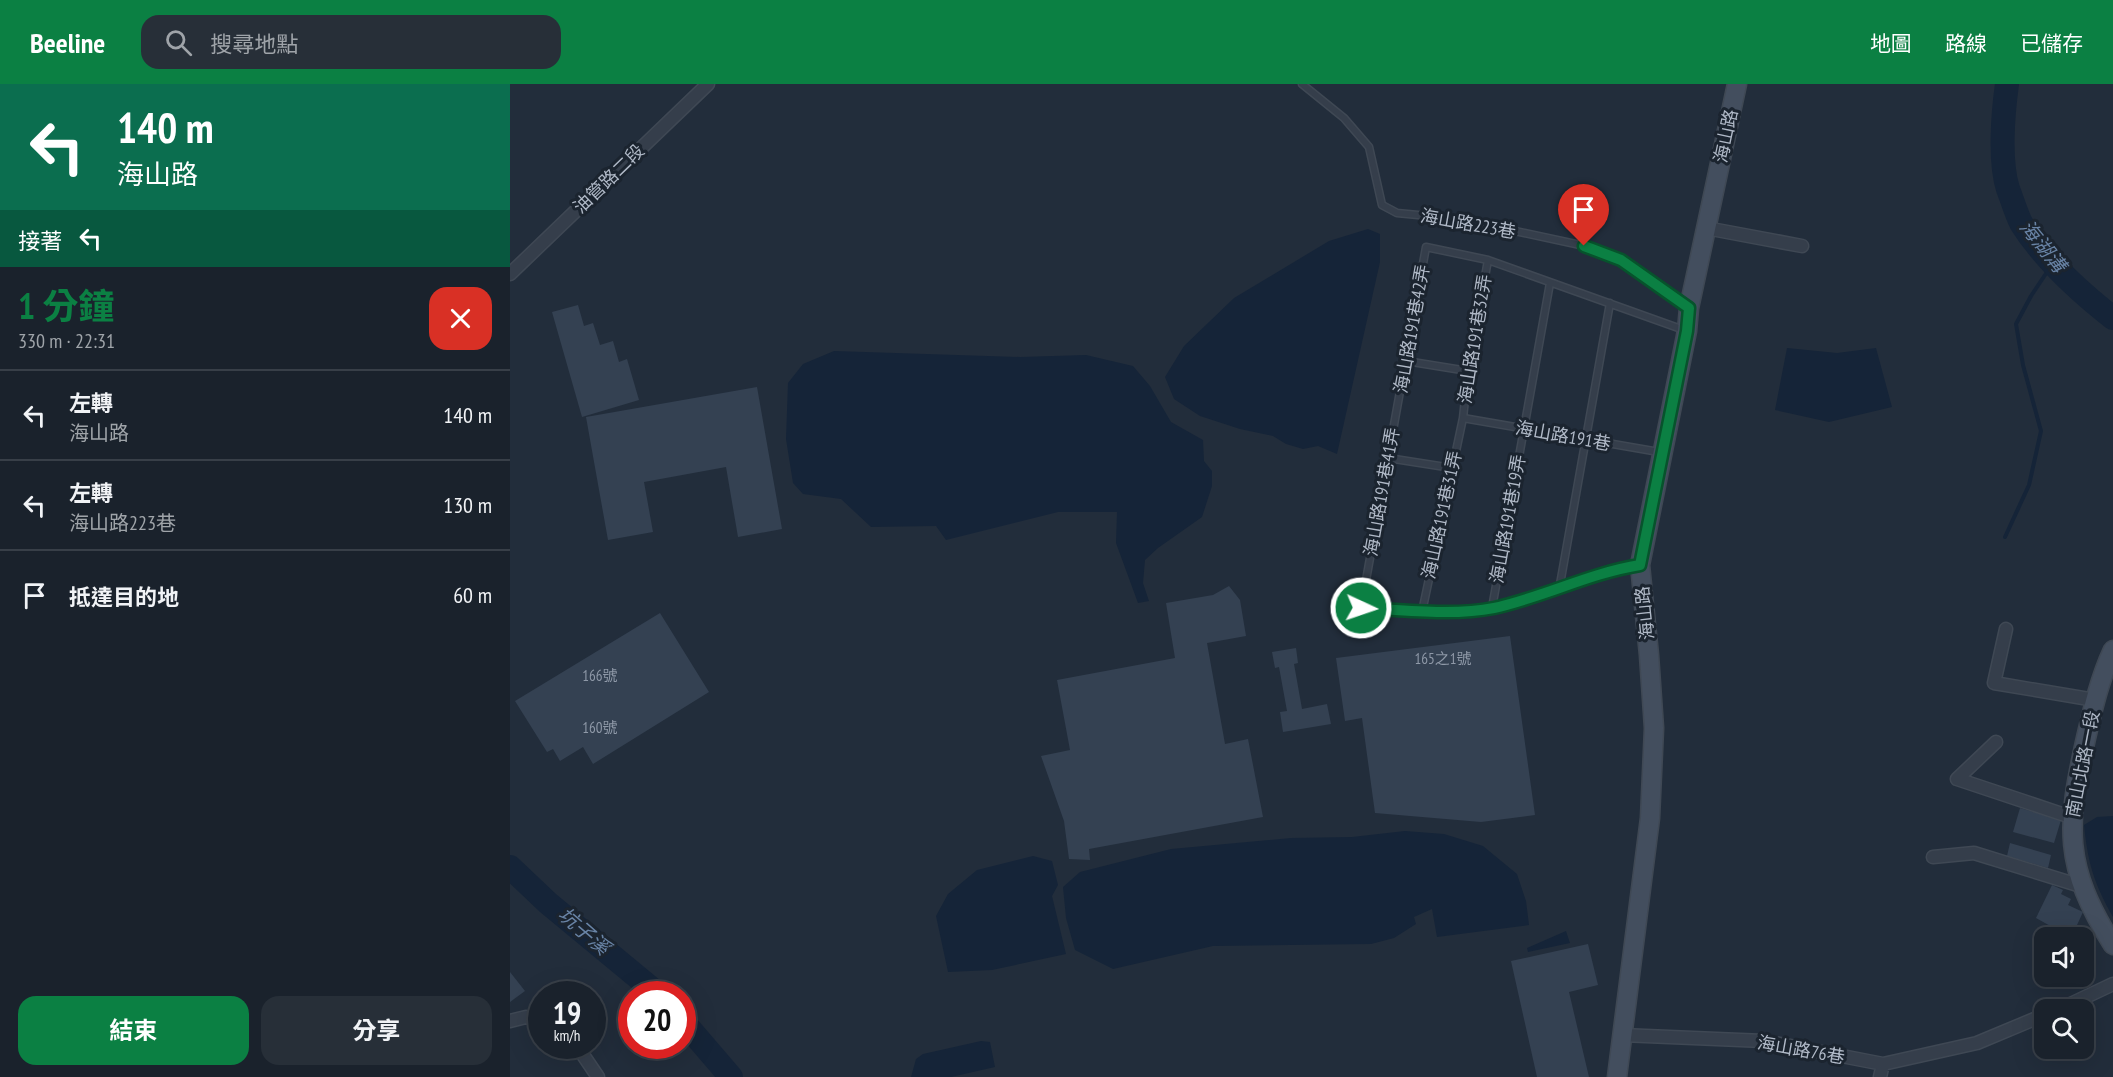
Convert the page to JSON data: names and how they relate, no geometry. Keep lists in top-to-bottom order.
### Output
{
  "streets": {
    "main road": ["海山路", "南山北路一段"],
    "street": ["油管路二段", "海山路76巷"],
    "lane": [
      "海山路223巷",
      "海山路191巷42弄",
      "海山路191巷32弄",
      "海山路191巷",
      "海山路191巷41弄",
      "海山路191巷31弄",
      "海山路191巷19弄"
    ]
  },
  "crossings": [
    ["海山路", "海山路223巷"],
    ["海山路", "海山路191巷"],
    ["海山路", "海山路76巷"],
    ["海山路191巷42弄", "海山路191巷32弄"],
    ["海山路191巷42弄", "海山路191巷41弄"],
    ["海山路191巷32弄", "海山路191巷"],
    ["海山路191巷32弄", "海山路191巷31弄"],
    ["海山路191巷", "海山路191巷31弄"],
    ["海山路191巷", "海山路191巷19弄"],
    ["海山路191巷41弄", "海山路191巷31弄"]
  ],
  "water": ["海湖溝", "坑子溪"],
  "house_numbers": ["165之1號", "166號", "160號"],
  "page": {
    "header": "Beeline",
    "search": "搜尋地點",
    "nav": ["地圖", "路線", "已儲存"],
    "turn": ["140 m", "海山路"],
    "then": "接著",
    "heading": ["1 分鐘", "330 m · 22:31"],
    "list": [
      {
        "name": "左轉",
        "note": "海山路",
        "value": "140 m"
      },
      {
        "name": "左轉",
        "note": "海山路223巷",
        "value": "130 m"
      },
      {
        "name": "抵達目的地",
        "value": "60 m"
      }
    ],
    "speed": "19 km/h",
    "limit": "20",
    "buttons": ["結束", "分享"]
  }
}
